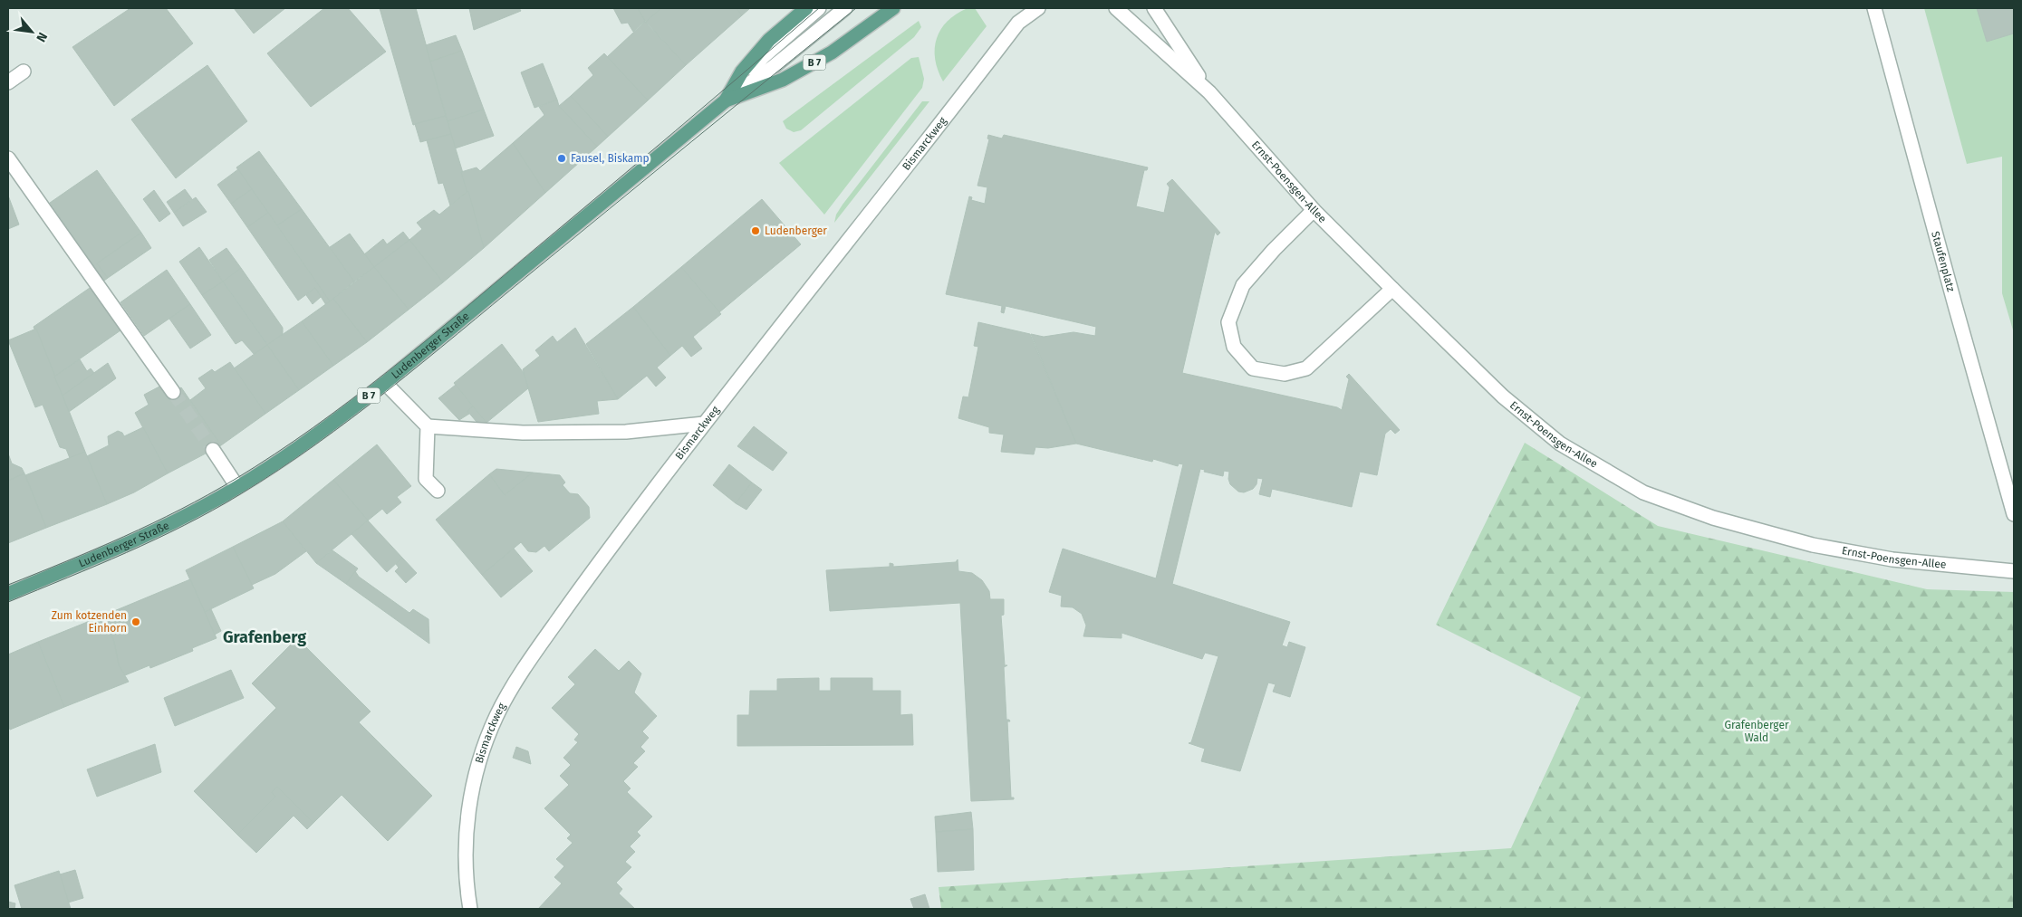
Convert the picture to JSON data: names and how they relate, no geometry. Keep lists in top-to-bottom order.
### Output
{
  "streets": {
    "main road": ["B 7", "Ludenberger Straße"],
    "street": ["Bismarckweg", "Ernst-Poensgen-Allee", "Staufenplatz"]
  },
  "districts": ["Grafenberg"],
  "parks": ["Grafenberger Wald"],
  "places": ["Fausel, Biskamp", "Ludenberger", "Zum kotzenden Einhorn"],
  "north": "bottom right"
}
